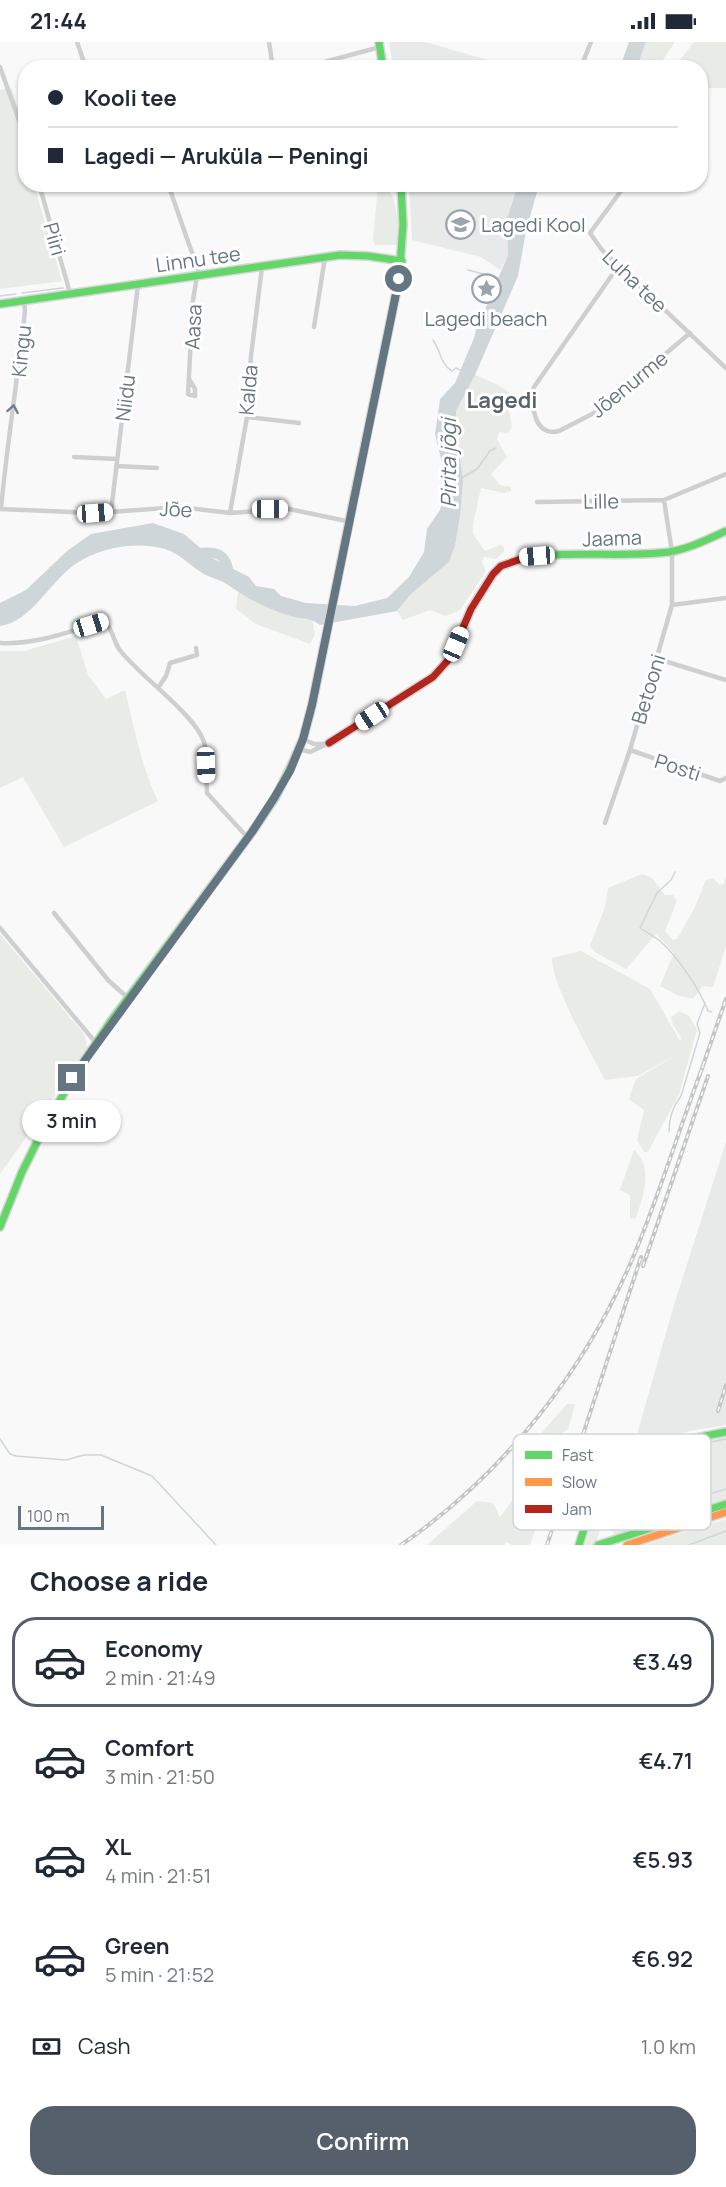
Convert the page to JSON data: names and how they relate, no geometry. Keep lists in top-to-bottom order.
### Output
{
  "streets": {
    "main road": ["Linnu tee", "Jaama"],
    "street": [
      "Piiri",
      "Luha tee",
      "Aasa",
      "Kingu",
      "Jõenurme",
      "Kalda",
      "Niidu",
      "Lille",
      "Jõe",
      "Betooni",
      "Posti"
    ]
  },
  "crossings": [
    ["Piiri", "Linnu tee"],
    ["Linnu tee", "Aasa"],
    ["Linnu tee", "Kingu"],
    ["Linnu tee", "Kalda"],
    ["Linnu tee", "Niidu"],
    ["Luha tee", "Jõenurme"],
    ["Kingu", "Jõe"],
    ["Kalda", "Jõe"],
    ["Niidu", "Jõe"],
    ["Jaama", "Betooni"],
    ["Betooni", "Posti"]
  ],
  "one_way": ["Kingu"],
  "districts": ["Lagedi"],
  "water": ["Pirita jõgi"],
  "places": {
    "school or university": ["Lagedi Kool"],
    "place": ["Lagedi beach"]
  },
  "legend": ["Fast", "Slow", "Jam"],
  "scale_bar": "100 m",
  "page": {
    "status": "21:44",
    "banner": ["Kooli tee", "Lagedi — Aruküla — Peningi"],
    "bubble": "3 min",
    "scale": "100 m",
    "heading": "Choose a ride",
    "list": [
      {
        "name": "Economy",
        "note": "2 min · 21:49",
        "value": "€3.49"
      },
      {
        "name": "Comfort",
        "note": "3 min · 21:50",
        "value": "€4.71"
      },
      {
        "name": "XL",
        "note": "4 min · 21:51",
        "value": "€5.93"
      },
      {
        "name": "Green",
        "note": "5 min · 21:52",
        "value": "€6.92"
      }
    ],
    "pay": ["Cash", "1.0 km"],
    "buttons": "Confirm"
  }
}
